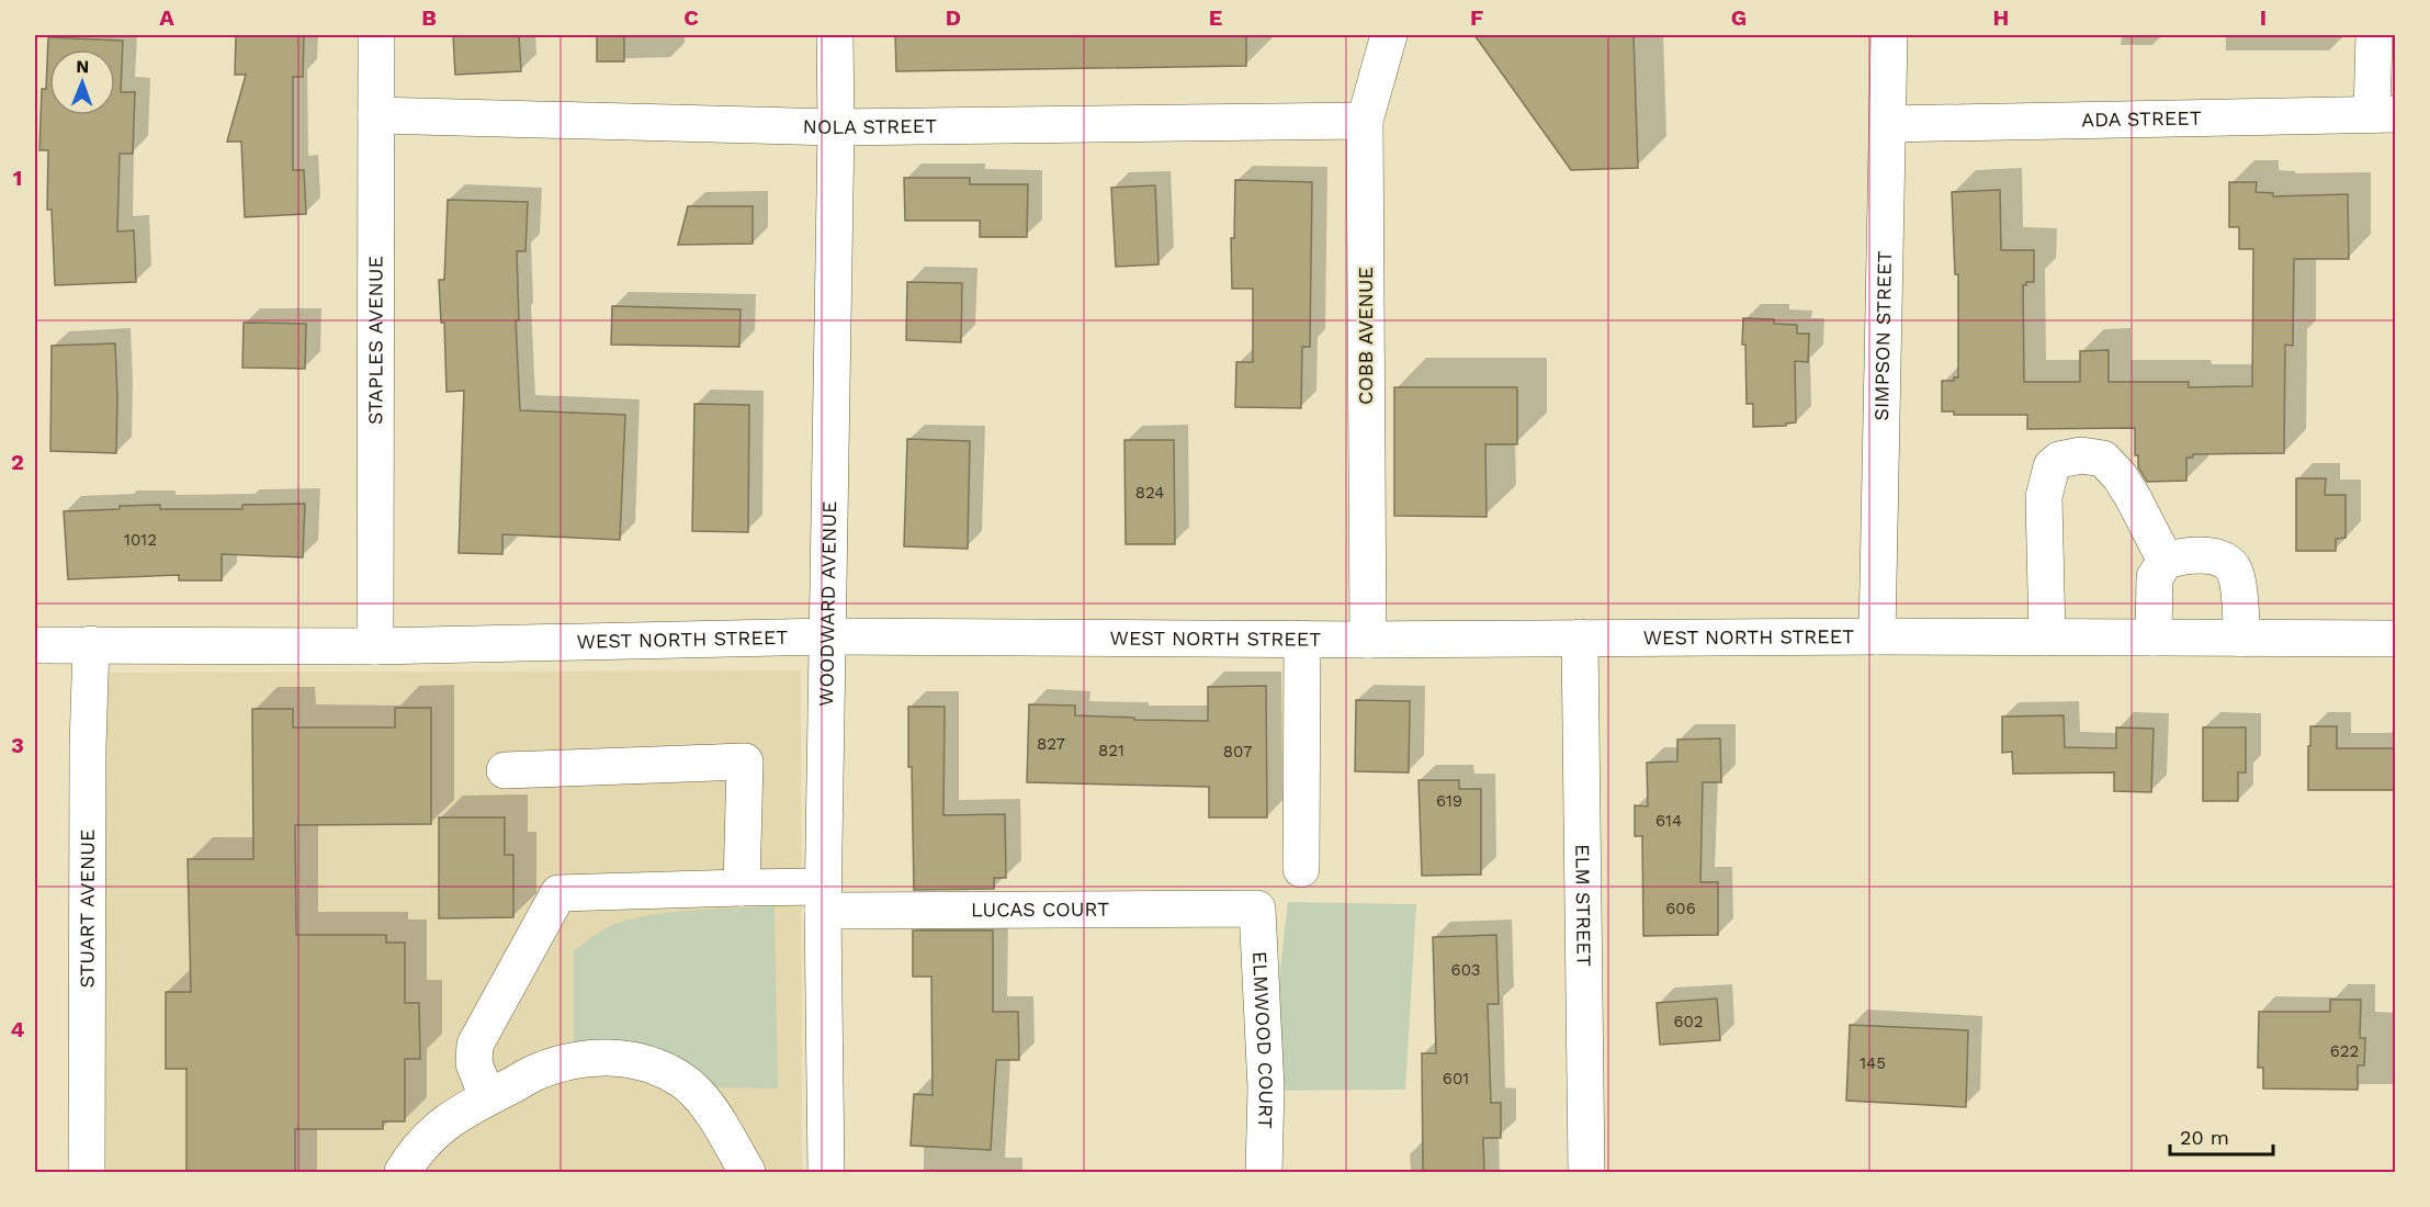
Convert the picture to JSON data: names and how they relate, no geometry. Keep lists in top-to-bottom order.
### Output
{
  "streets": {
    "street": [
      "ADA STREET",
      "NOLA STREET",
      "COBB AVENUE",
      "SIMPSON STREET",
      "STAPLES AVENUE",
      "WOODWARD AVENUE",
      "WEST NORTH STREET",
      "ELM STREET",
      "STUART AVENUE",
      "LUCAS COURT",
      "ELMWOOD COURT"
    ]
  },
  "crossings": [
    ["ADA STREET", "SIMPSON STREET"],
    ["NOLA STREET", "COBB AVENUE"],
    ["NOLA STREET", "STAPLES AVENUE"],
    ["NOLA STREET", "WOODWARD AVENUE"],
    ["COBB AVENUE", "WEST NORTH STREET"],
    ["SIMPSON STREET", "WEST NORTH STREET"],
    ["STAPLES AVENUE", "WEST NORTH STREET"],
    ["WOODWARD AVENUE", "WEST NORTH STREET"],
    ["WOODWARD AVENUE", "LUCAS COURT"],
    ["WEST NORTH STREET", "ELM STREET"],
    ["WEST NORTH STREET", "STUART AVENUE"],
    ["LUCAS COURT", "ELMWOOD COURT"]
  ],
  "house_numbers": [
    "824",
    "1012",
    "827",
    "821",
    "807",
    "619",
    "614",
    "606",
    "603",
    "602",
    "622",
    "145",
    "601"
  ],
  "scale_bar": "20 m",
  "north": "top",
  "grid": {
    "columns": [
      "A",
      "B",
      "C",
      "D",
      "E",
      "F",
      "G",
      "H",
      "I"
    ],
    "rows": [
      "1",
      "2",
      "3",
      "4"
    ]
  }
}
